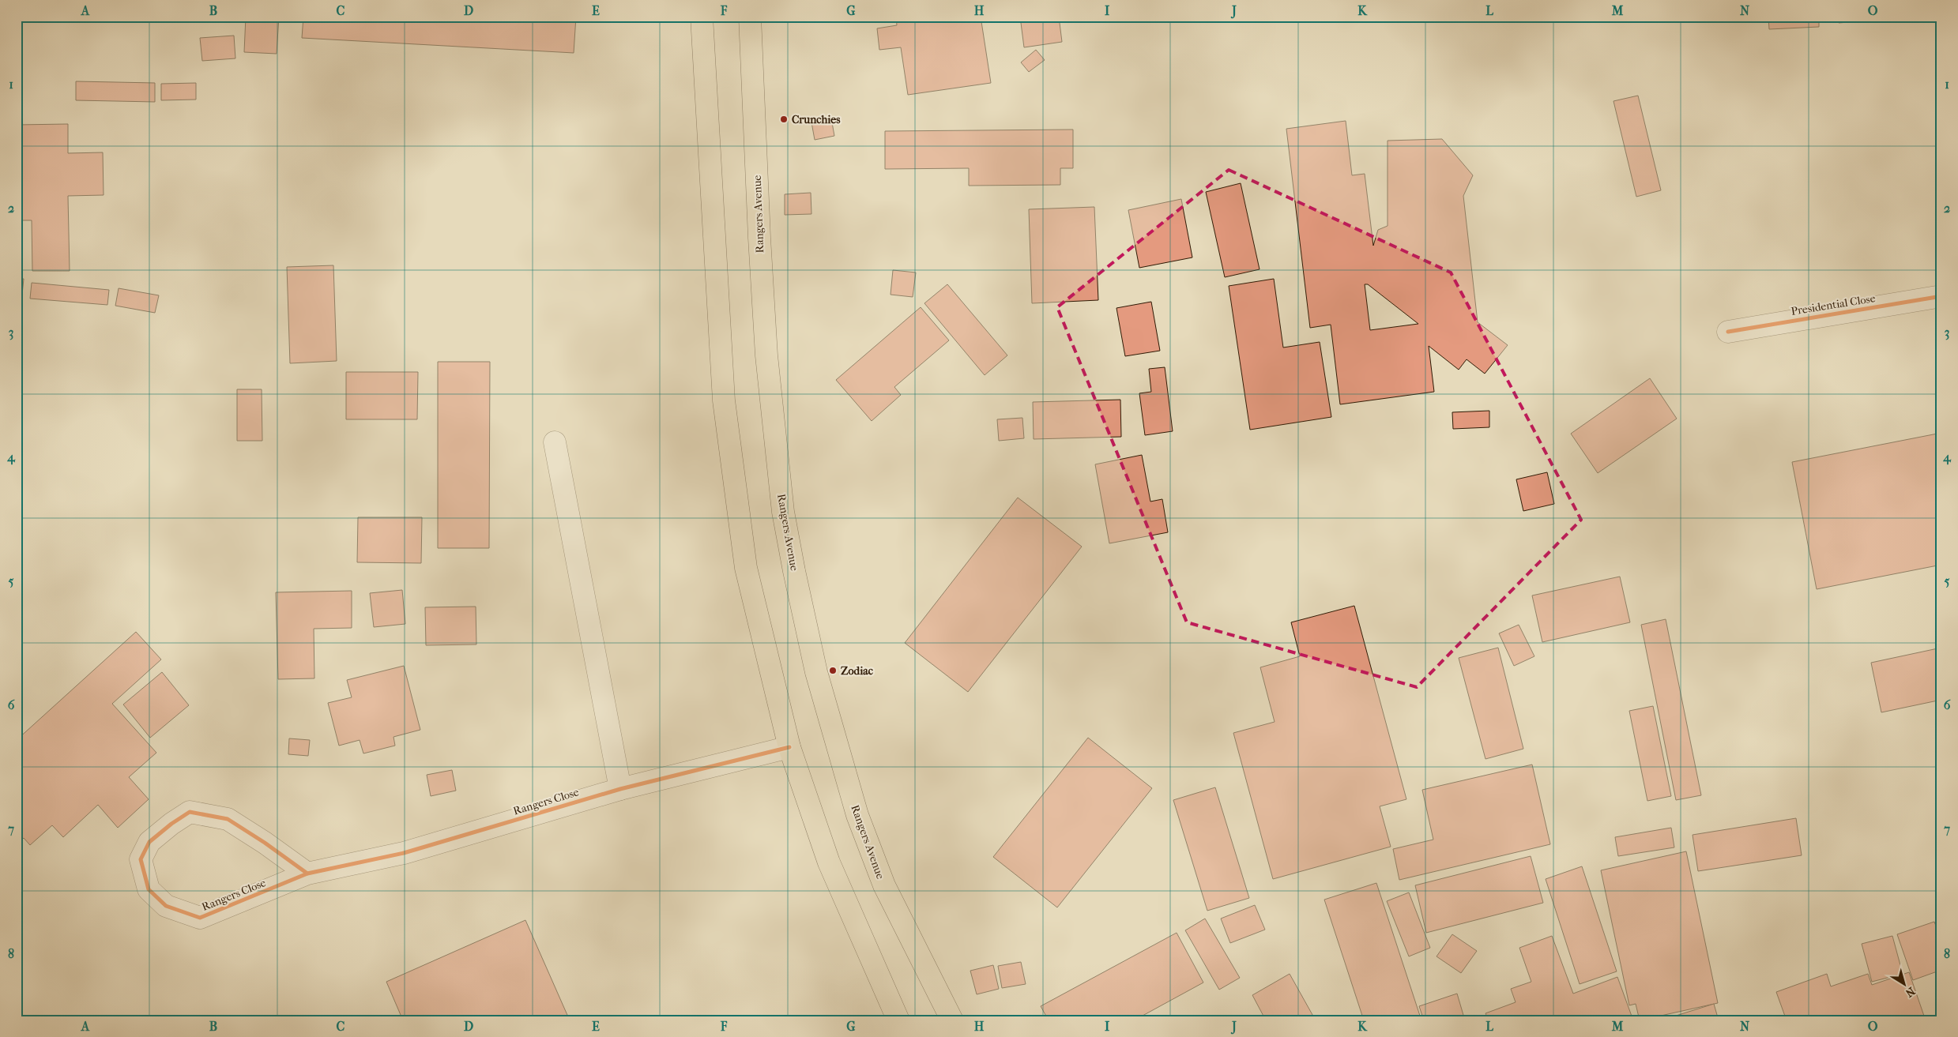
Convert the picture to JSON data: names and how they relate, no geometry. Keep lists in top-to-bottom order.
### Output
{
  "streets": {
    "main road": ["Rangers Avenue"],
    "street": ["Presidential Close", "Rangers Close"]
  },
  "places": ["Crunchies", "Zodiac"],
  "north": "bottom right",
  "grid": {
    "columns": [
      "A",
      "B",
      "C",
      "D",
      "E",
      "F",
      "G",
      "H",
      "I",
      "J",
      "K",
      "L",
      "M",
      "N",
      "O"
    ],
    "rows": [
      "1",
      "2",
      "3",
      "4",
      "5",
      "6",
      "7",
      "8"
    ]
  }
}
